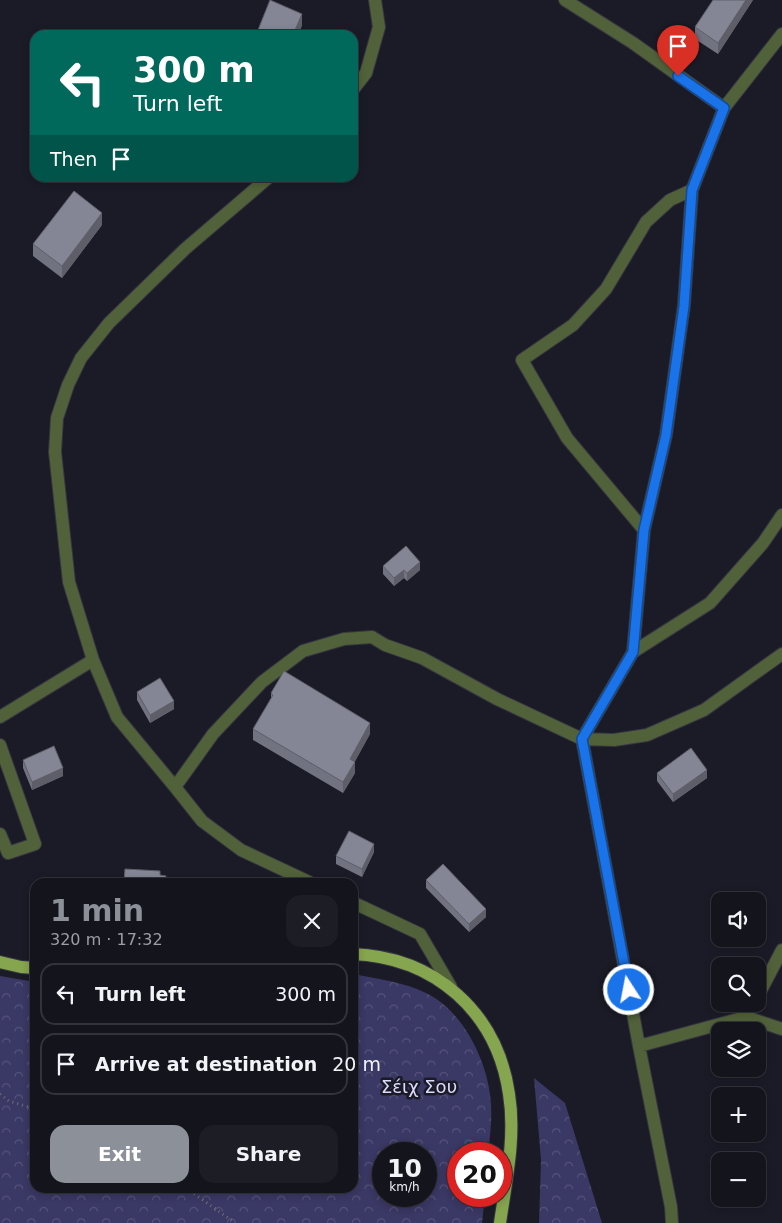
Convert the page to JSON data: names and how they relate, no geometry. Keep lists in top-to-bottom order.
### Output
{
  "parks": ["Σέιχ Σου"],
  "page": {
    "turn": ["300 m", "Turn left"],
    "then": "Then",
    "heading": ["1 min", "320 m · 17:32"],
    "map_buttons": ["+", "−"],
    "list": [
      {
        "name": "Turn left",
        "value": "300 m"
      },
      {
        "name": "Arrive at destination",
        "value": "20 m"
      }
    ],
    "buttons": ["Exit", "Share"],
    "speed": "10 km/h",
    "limit": "20"
  }
}
